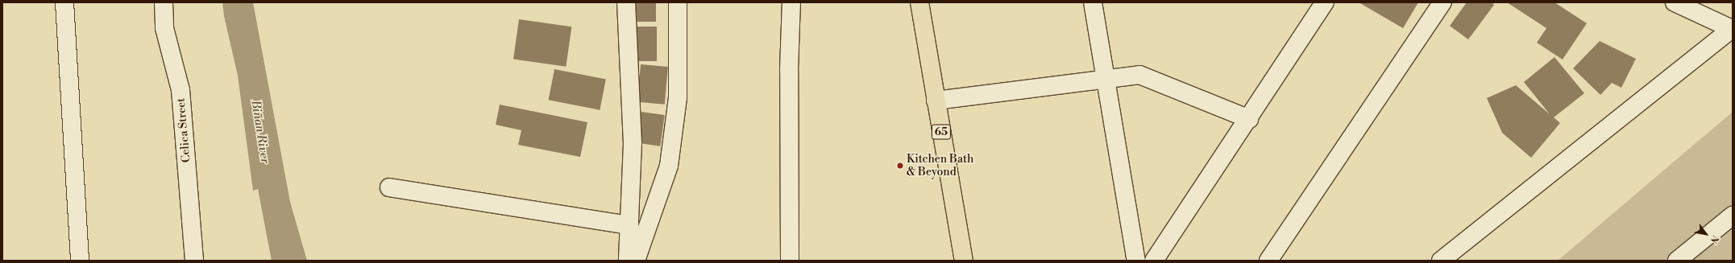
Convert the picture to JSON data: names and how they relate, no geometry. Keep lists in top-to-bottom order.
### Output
{
  "streets": {
    "highway": ["65"],
    "street": ["Celica Street"]
  },
  "water": ["Biñan River"],
  "places": ["Kitchen Bath & Beyond"],
  "north": "bottom right"
}
